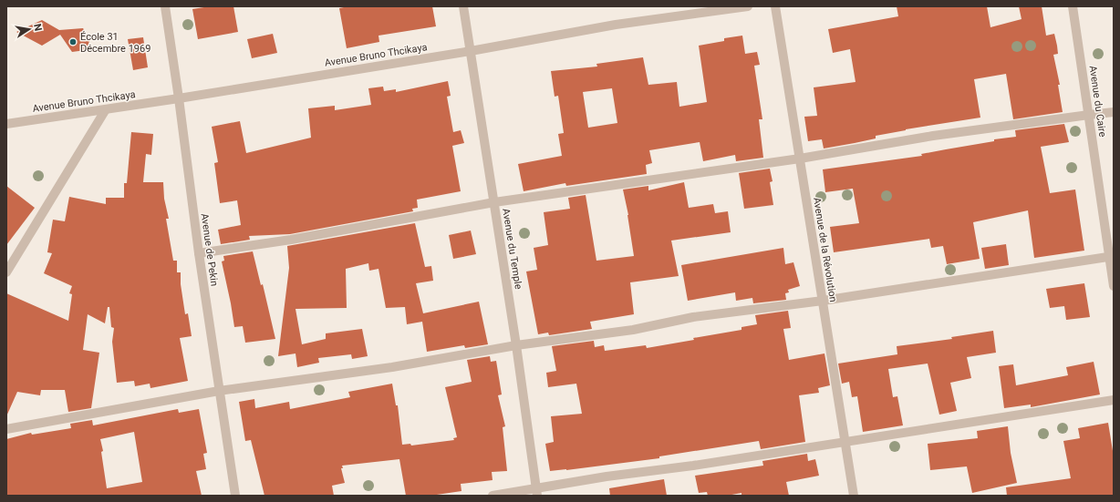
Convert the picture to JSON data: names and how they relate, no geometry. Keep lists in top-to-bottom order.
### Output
{
  "streets": {
    "street": [
      "Avenue Bruno Thcikaya",
      "Avenue du Caire",
      "Avenue du Temple",
      "Avenue de Pekin",
      "Avenue de la Révolution"
    ]
  },
  "crossings": [
    ["Avenue Bruno Thcikaya", "Avenue du Temple"],
    ["Avenue Bruno Thcikaya", "Avenue de Pekin"]
  ],
  "places": ["École 31 Décembre 1969"],
  "north": "right"
}
